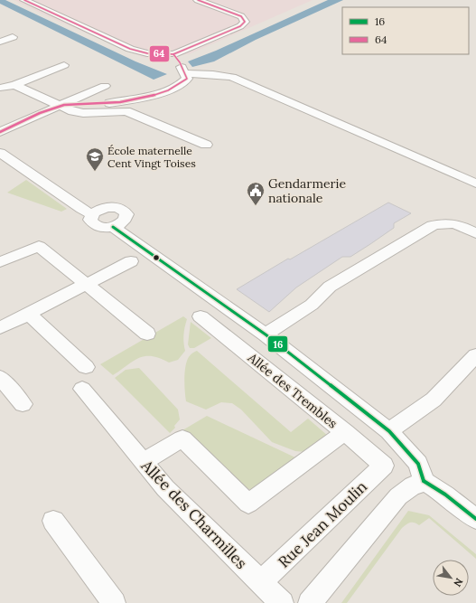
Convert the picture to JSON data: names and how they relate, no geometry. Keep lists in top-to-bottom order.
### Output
{
  "streets": {
    "street": ["Allée des Trembles", "Allée des Charmilles", "Rue Jean Moulin"]
  },
  "crossings": [
    ["Allée des Trembles", "Rue Jean Moulin"],
    ["Allée des Charmilles", "Rue Jean Moulin"]
  ],
  "places": {
    "school or university": ["École maternelle Cent Vingt Toises"],
    "public building": ["Gendarmerie nationale"]
  },
  "lines": ["transit line 64", "transit line 16"],
  "legend": ["16", "64"],
  "north": "bottom right"
}
